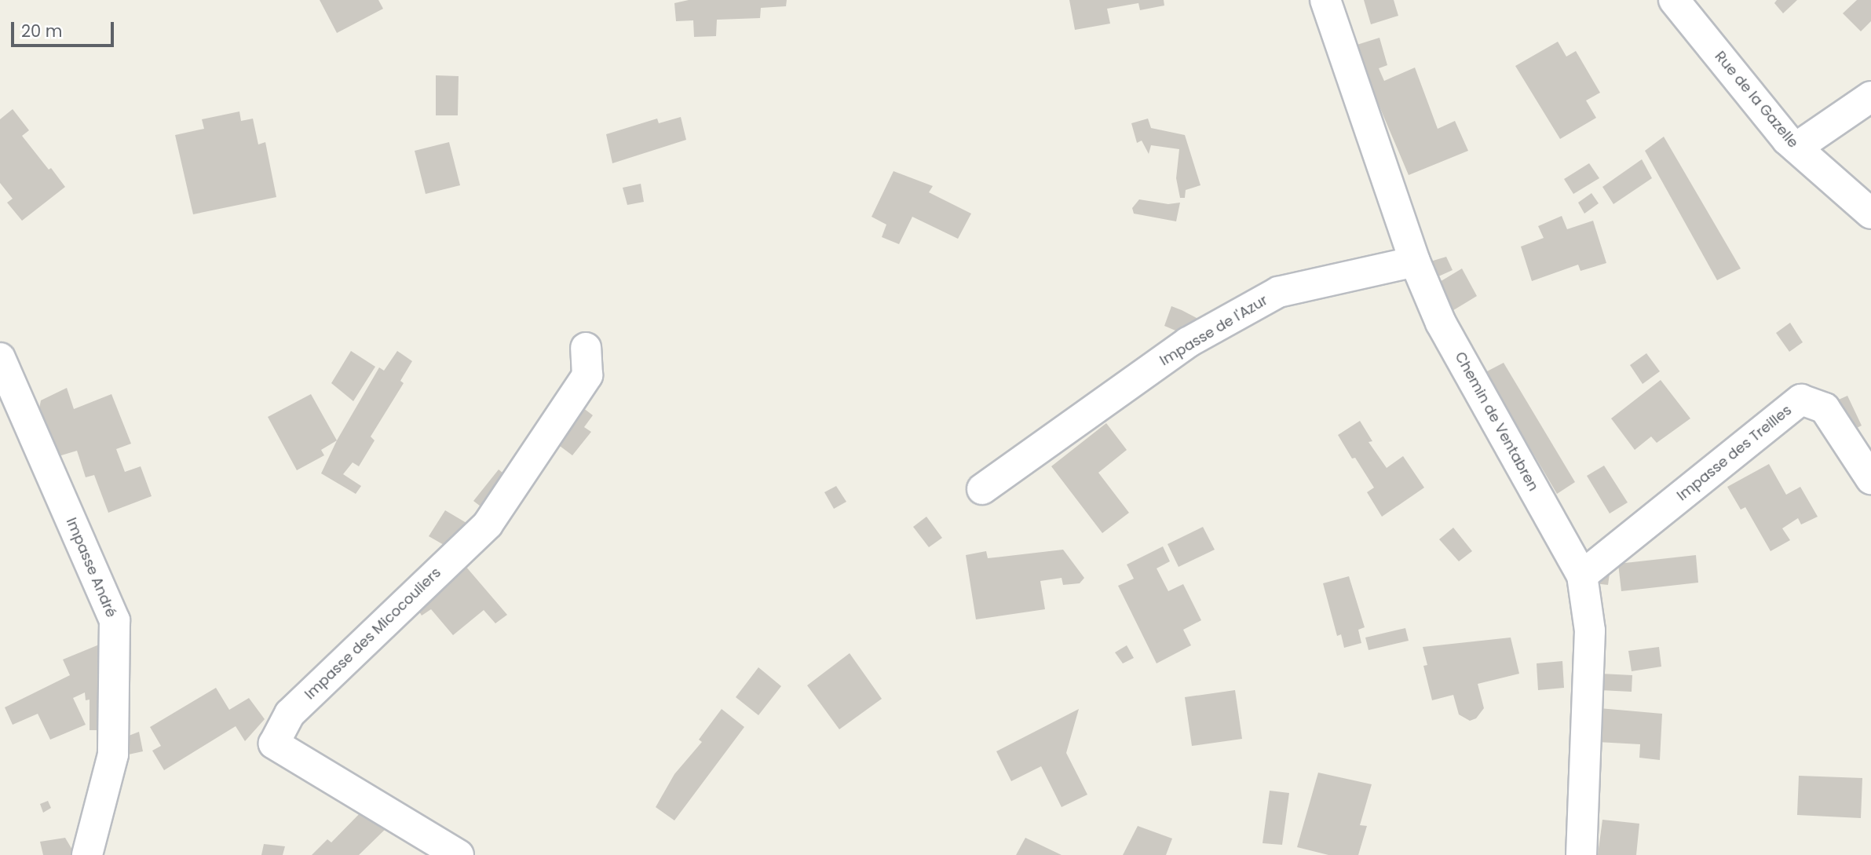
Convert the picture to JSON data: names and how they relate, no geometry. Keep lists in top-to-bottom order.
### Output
{
  "streets": {
    "street": [
      "Rue de la Gazelle",
      "Impasse de l'Azur",
      "Chemin de Ventabren",
      "Impasse des Treilles",
      "Impasse André",
      "Impasse des Micocouliers"
    ]
  },
  "crossings": [
    ["Impasse de l'Azur", "Chemin de Ventabren"],
    ["Chemin de Ventabren", "Impasse des Treilles"]
  ],
  "scale_bar": "20 m"
}
